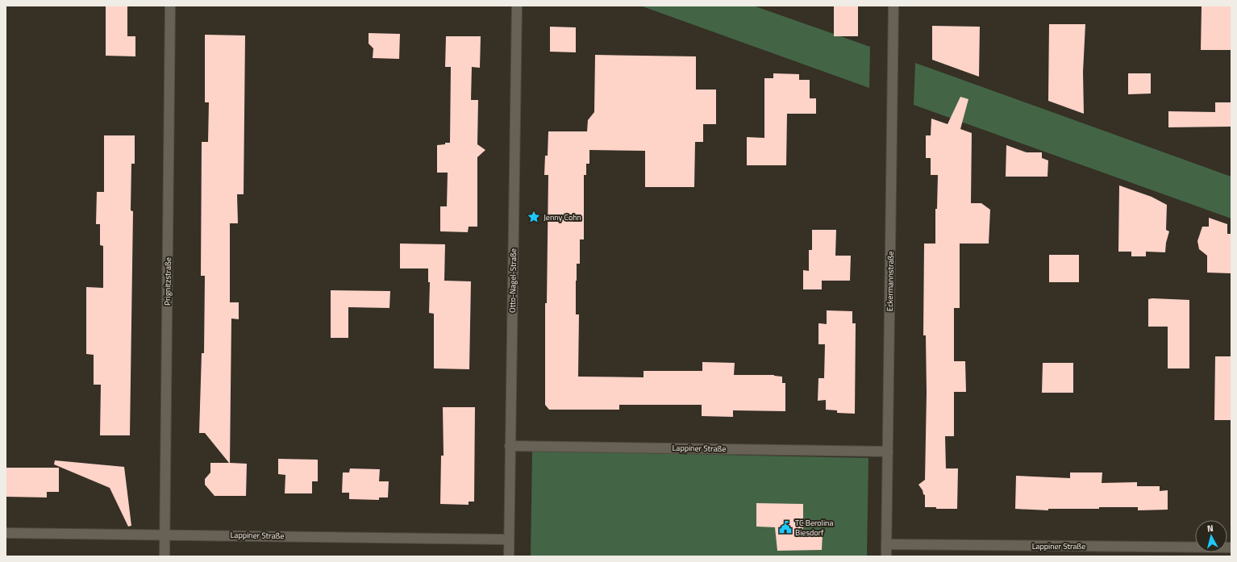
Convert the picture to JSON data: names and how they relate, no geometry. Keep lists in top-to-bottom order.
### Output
{
  "streets": {
    "street": [
      "Otto-Nagel-Straße",
      "Prignitzstraße",
      "Eckermannstraße",
      "Lappiner Straße"
    ]
  },
  "crossings": [
    ["Otto-Nagel-Straße", "Lappiner Straße"],
    ["Prignitzstraße", "Lappiner Straße"],
    ["Eckermannstraße", "Lappiner Straße"]
  ],
  "places": {
    "place": ["Jenny Cohn"],
    "public building": ["TC Berolina Biesdorf"]
  },
  "north": "top"
}
